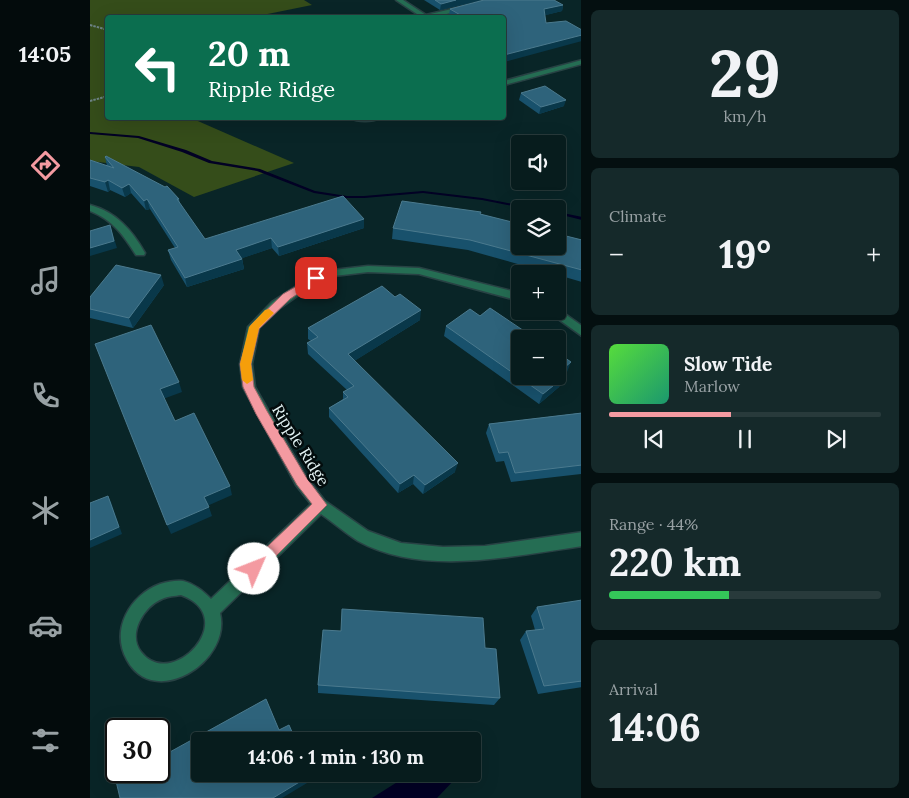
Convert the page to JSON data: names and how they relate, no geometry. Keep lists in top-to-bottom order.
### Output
{
  "streets": {
    "street": ["Ripple Ridge"]
  },
  "page": {
    "tabs": "14:05",
    "tile": [
      ["29", "km/h"],
      "Climate",
      ["Range · 44%", "220 km"],
      ["Arrival", "14:06"]
    ],
    "turn": ["20 m", "Ripple Ridge"],
    "map_buttons": ["+", "−"],
    "heat": ["−", "19°", "+"],
    "song": ["Slow Tide", "Marlow"],
    "limit": "30",
    "trip": "14:06 · 1 min · 130 m"
  }
}
